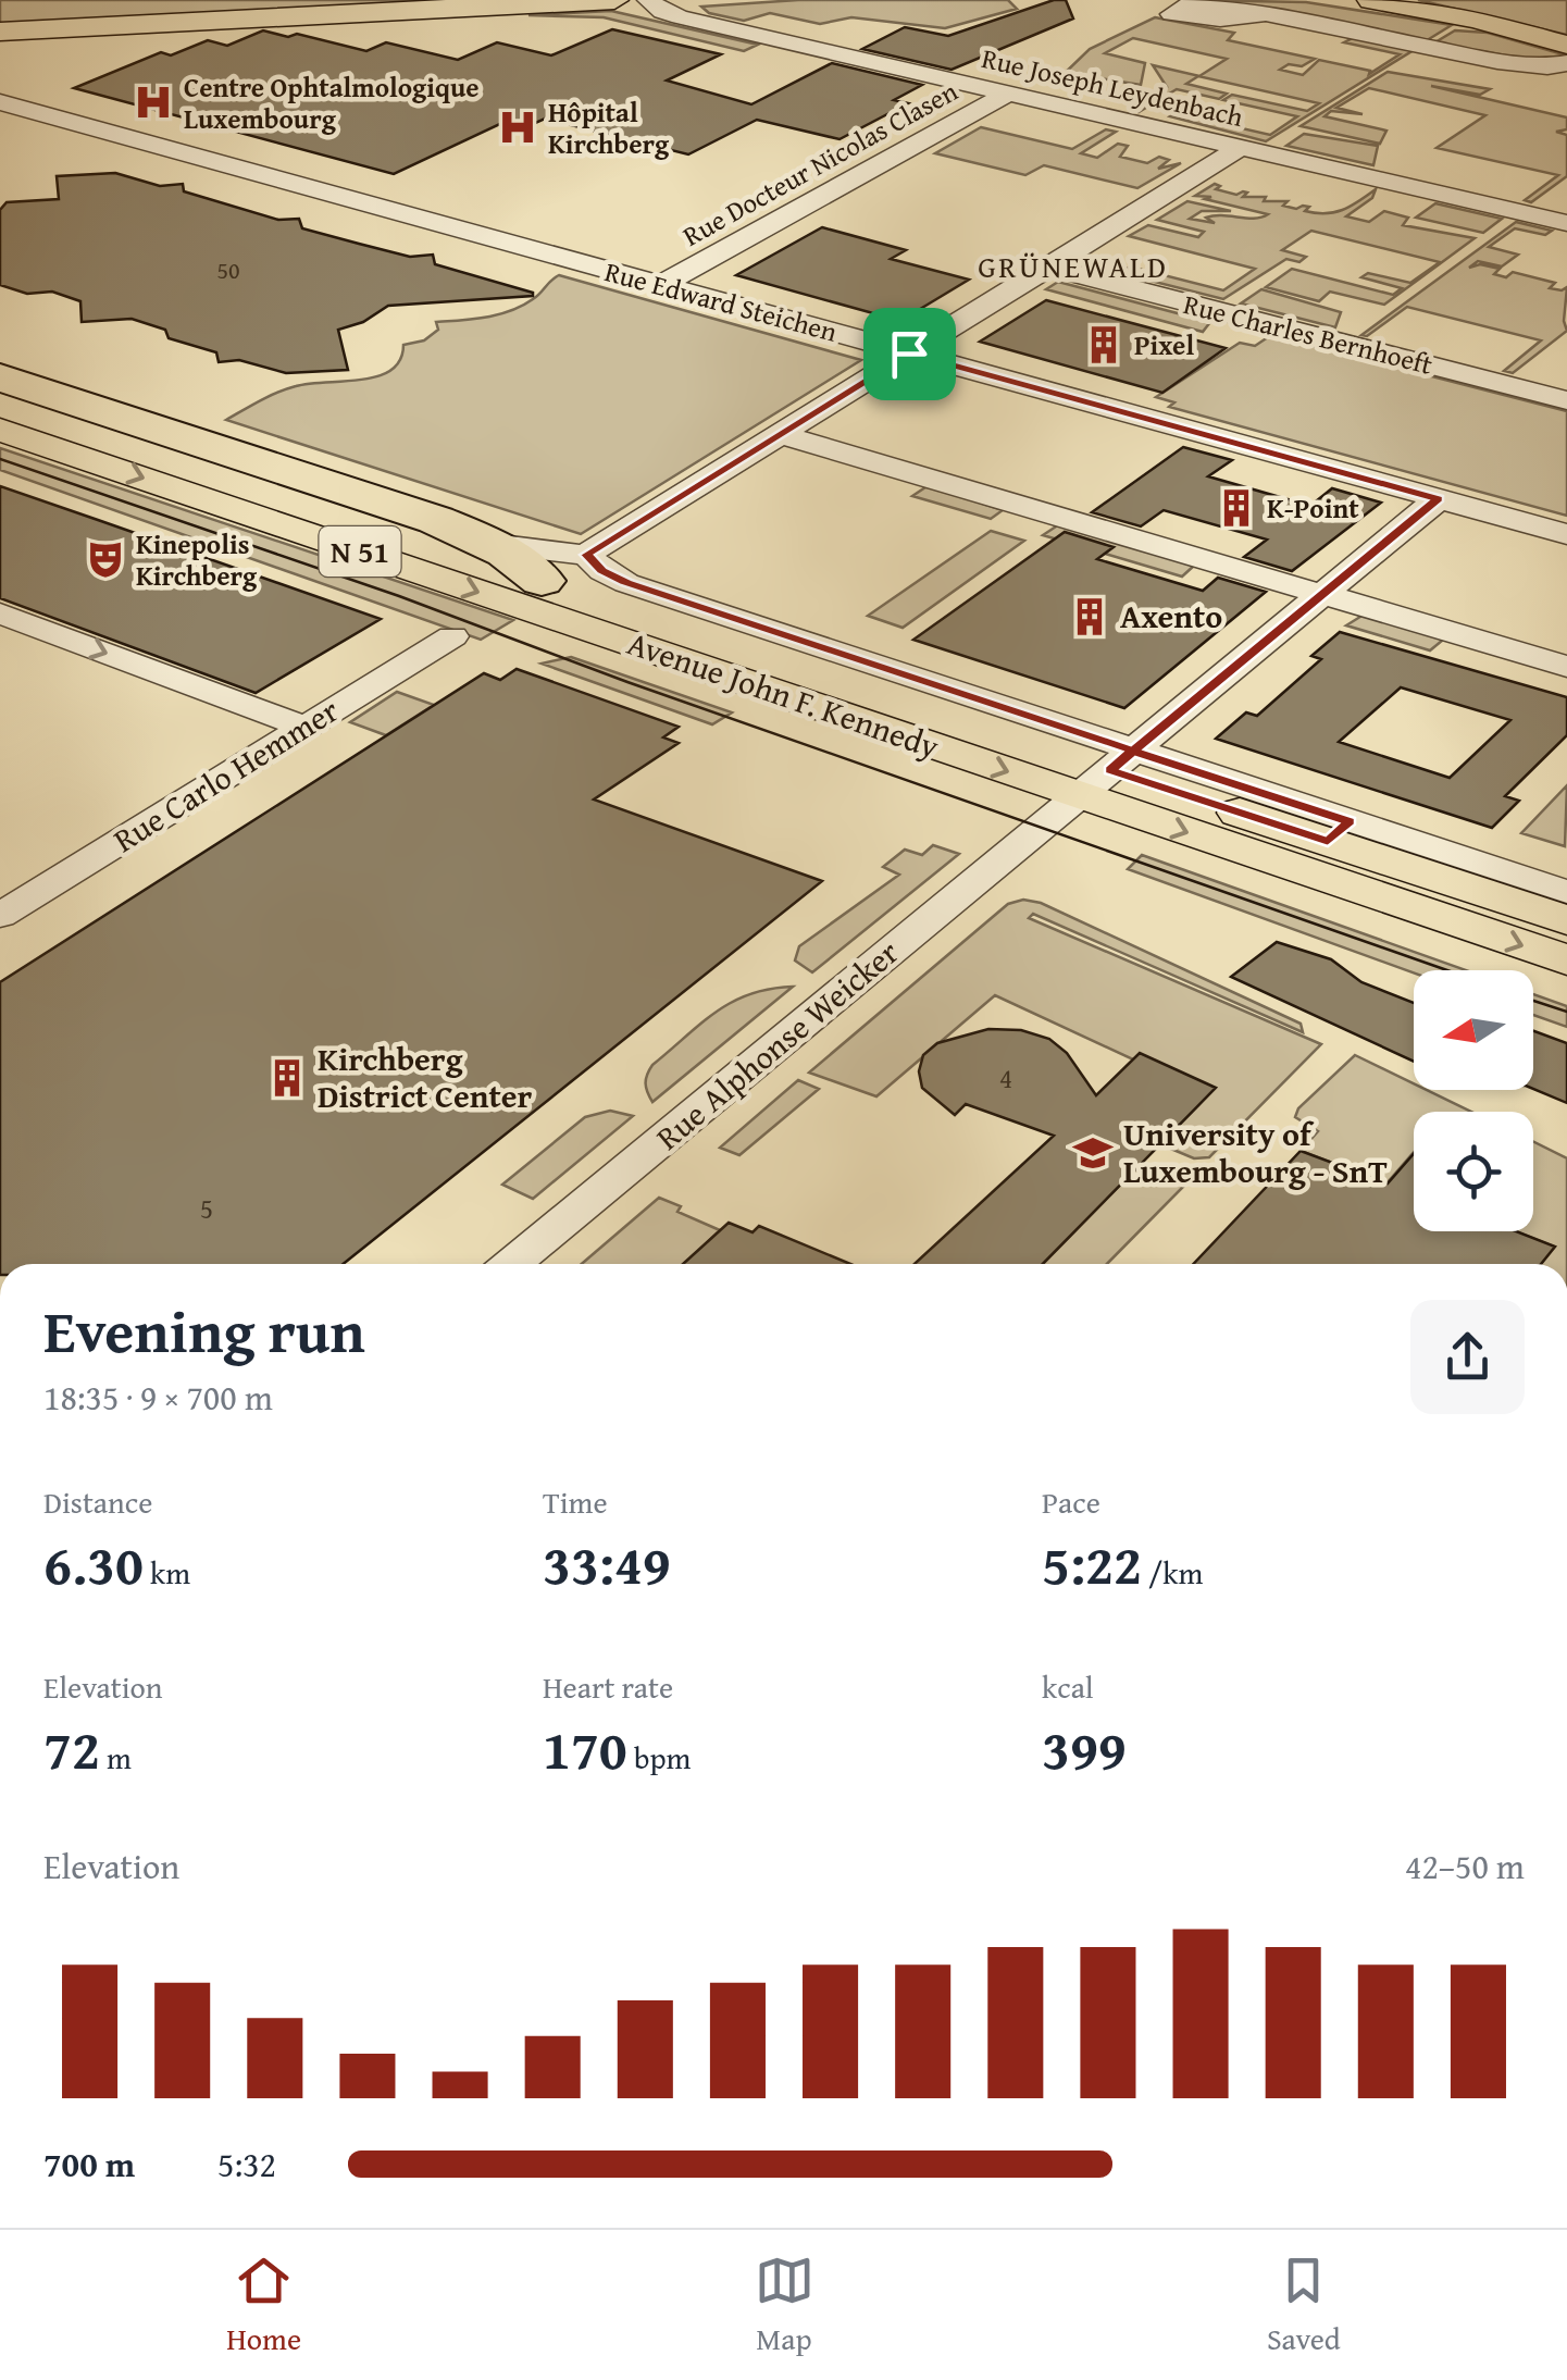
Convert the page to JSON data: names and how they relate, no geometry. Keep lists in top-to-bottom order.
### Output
{
  "streets": {
    "highway": ["N 51"],
    "main road": ["Avenue John F. Kennedy"],
    "street": [
      "Rue Joseph Leydenbach",
      "Rue Docteur Nicolas Clasen",
      "Rue Edward Steichen",
      "Rue Charles Bernhoeft",
      "Rue Carlo Hemmer",
      "Rue Alphonse Weicker"
    ]
  },
  "crossings": [
    ["Rue Joseph Leydenbach", "Rue Docteur Nicolas Clasen"],
    ["Rue Docteur Nicolas Clasen", "Rue Edward Steichen"],
    ["Rue Edward Steichen", "Rue Alphonse Weicker"],
    ["N 51", "Avenue John F. Kennedy"],
    ["Avenue John F. Kennedy", "Rue Alphonse Weicker"]
  ],
  "districts": ["GRÜNEWALD"],
  "places": {
    "hospital": ["Centre Ophtalmologique Luxembourg", "Hôpital Kirchberg"],
    "building": [
      "Pixel",
      "K-Point",
      "Axento",
      "Kirchberg District Center"
    ],
    "theatre": ["Kinepolis Kirchberg"],
    "school or university": ["University of Luxembourg - SnT"]
  },
  "house_numbers": ["50", "4", "5"],
  "north": "left",
  "page": {
    "heading": ["Evening run", "18:35 · 9 × 700 m"],
    "stats": [
      ["Distance", "6.30 km"],
      ["Time", "33:49"],
      ["Pace", "5:22 /km"],
      ["Elevation", "72 m"],
      ["Heart rate", "170 bpm"],
      ["kcal", "399"]
    ],
    "chart": ["Elevation", "42–50 m"],
    "list": [
      {
        "name": "700 m",
        "note": "5:32"
      }
    ],
    "tabs": ["Home", "Map", "Saved"]
  }
}
